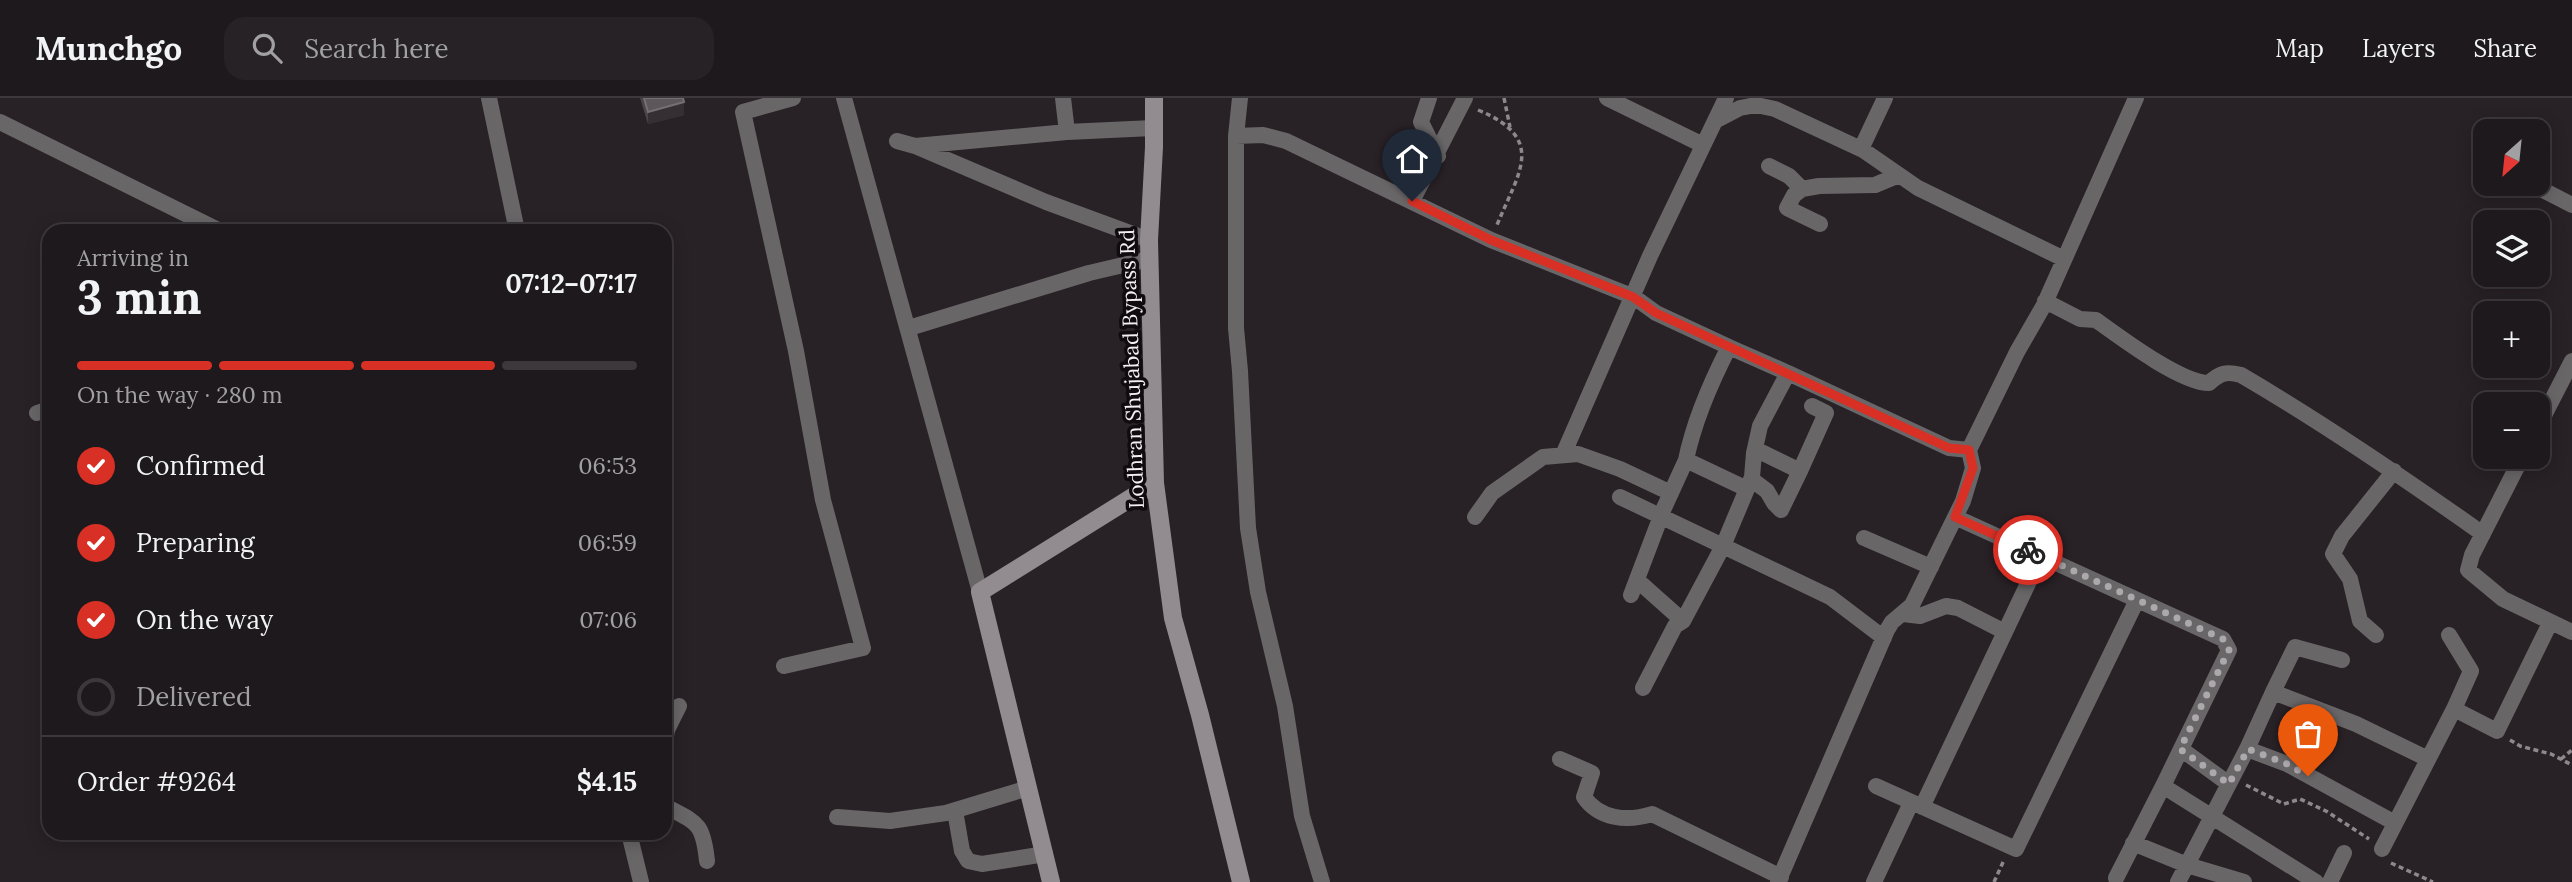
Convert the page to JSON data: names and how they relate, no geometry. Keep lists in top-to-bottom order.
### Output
{
  "streets": {
    "street": ["Lodhran Shujabad Bypass Rd"]
  },
  "north": "bottom left",
  "page": {
    "header": "Munchgo",
    "search": "Search here",
    "nav": ["Map", "Layers", "Share"],
    "map_buttons": ["+", "−"],
    "heading": ["3 min", "Arriving in", "07:12–07:17"],
    "panel": ["Order #9264", "$4.15"],
    "bar": "On the way · 280 m",
    "list": [
      ["Confirmed", "06:53"],
      ["Preparing", "06:59"],
      ["On the way", "07:06"],
      "Delivered"
    ]
  }
}
